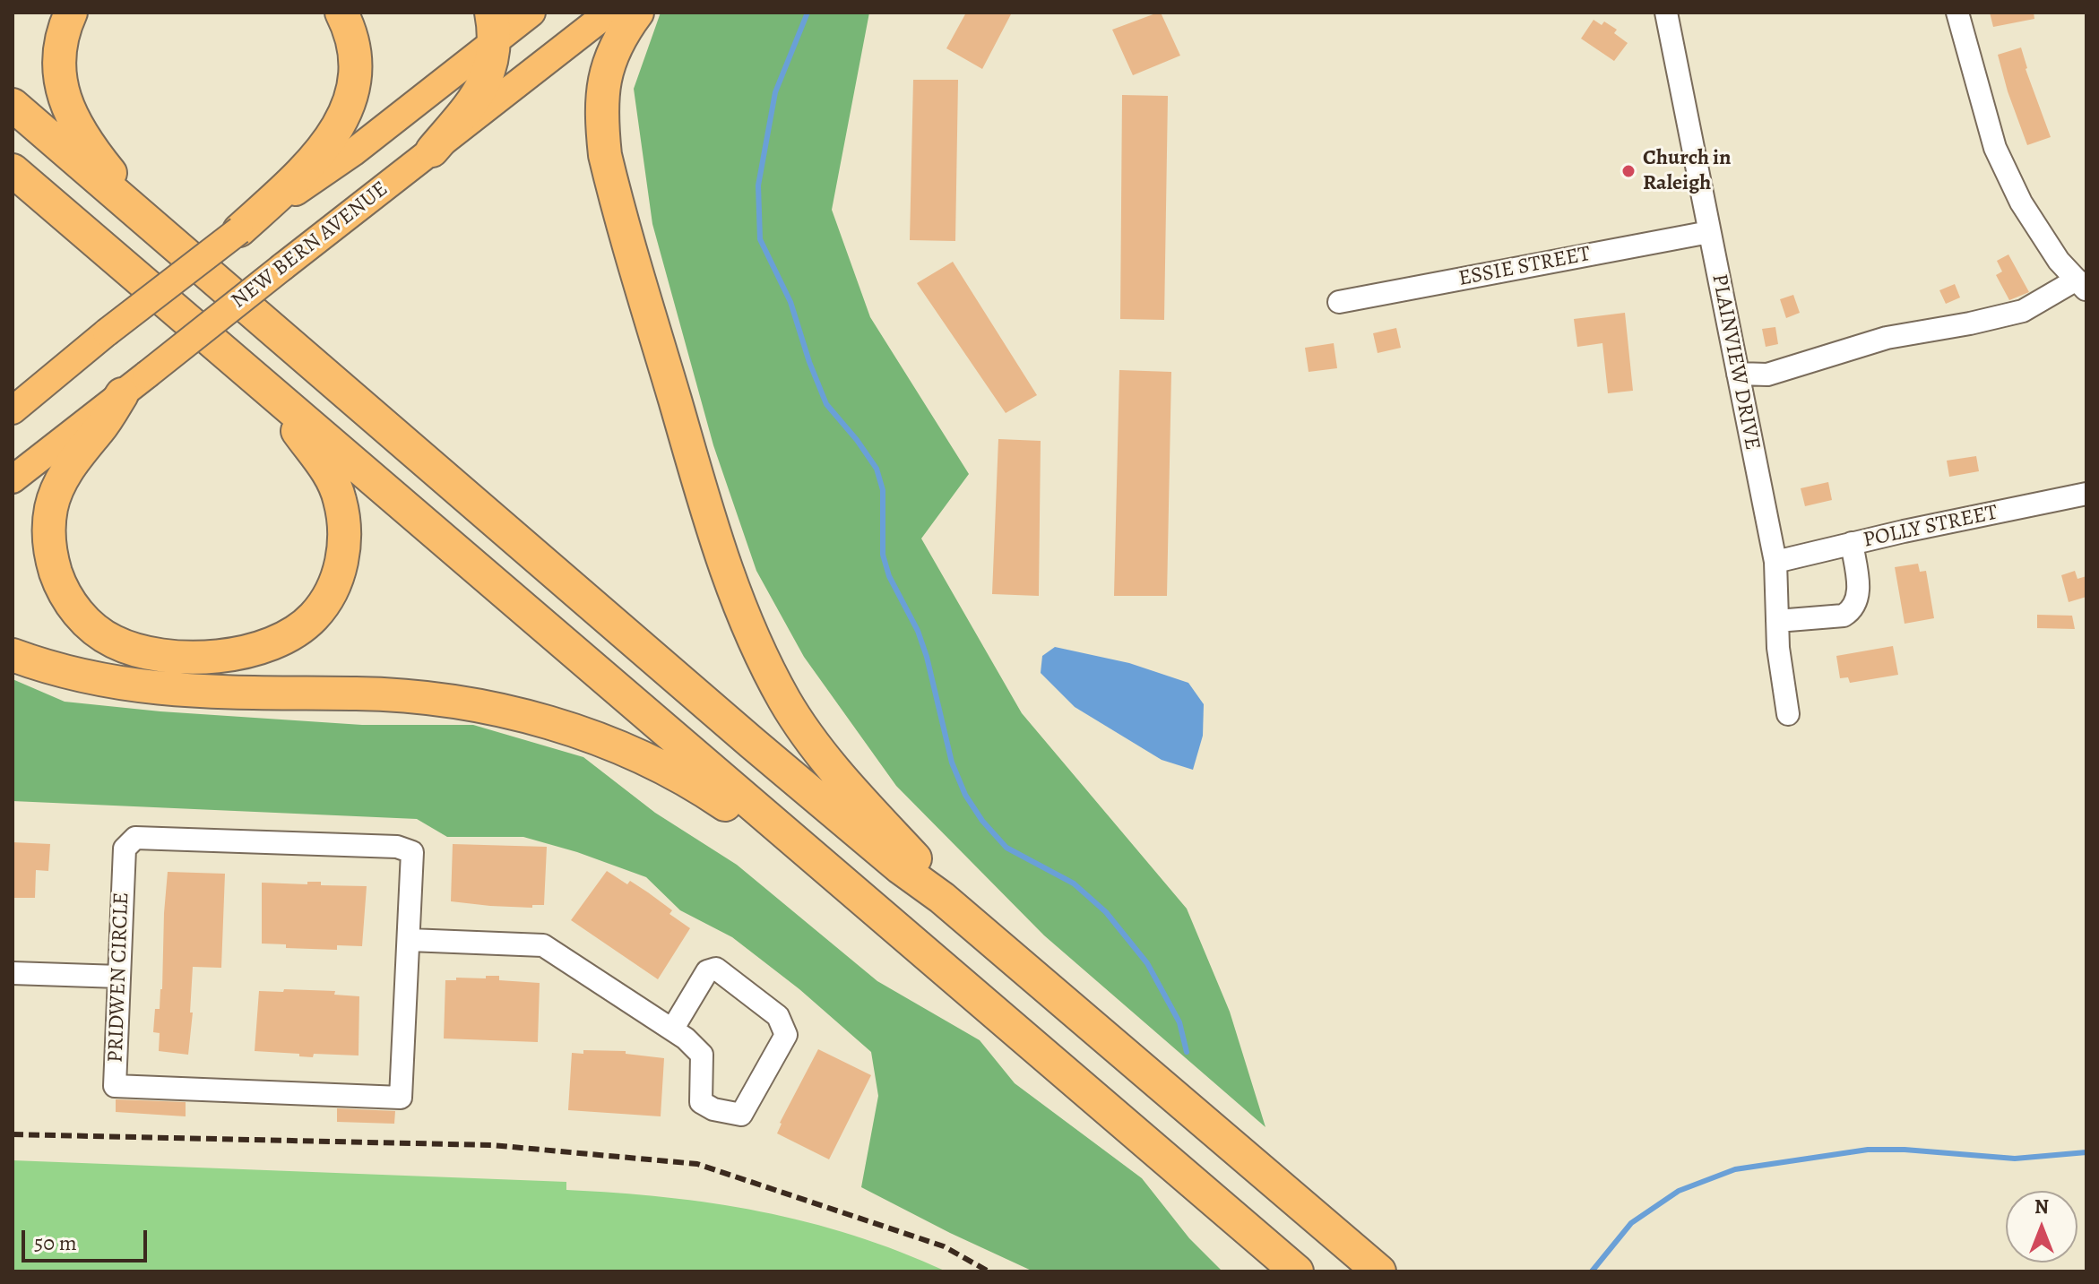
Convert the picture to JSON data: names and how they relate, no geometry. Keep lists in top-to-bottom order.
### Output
{
  "streets": {
    "main road": ["NEW BERN AVENUE"],
    "street": [
      "ESSIE STREET",
      "PLAINVIEW DRIVE",
      "POLLY STREET",
      "PRIDWEN CIRCLE"
    ]
  },
  "crossings": [
    ["ESSIE STREET", "PLAINVIEW DRIVE"],
    ["PLAINVIEW DRIVE", "POLLY STREET"]
  ],
  "places": ["Church in Raleigh"],
  "scale_bar": "50 m",
  "north": "top"
}
